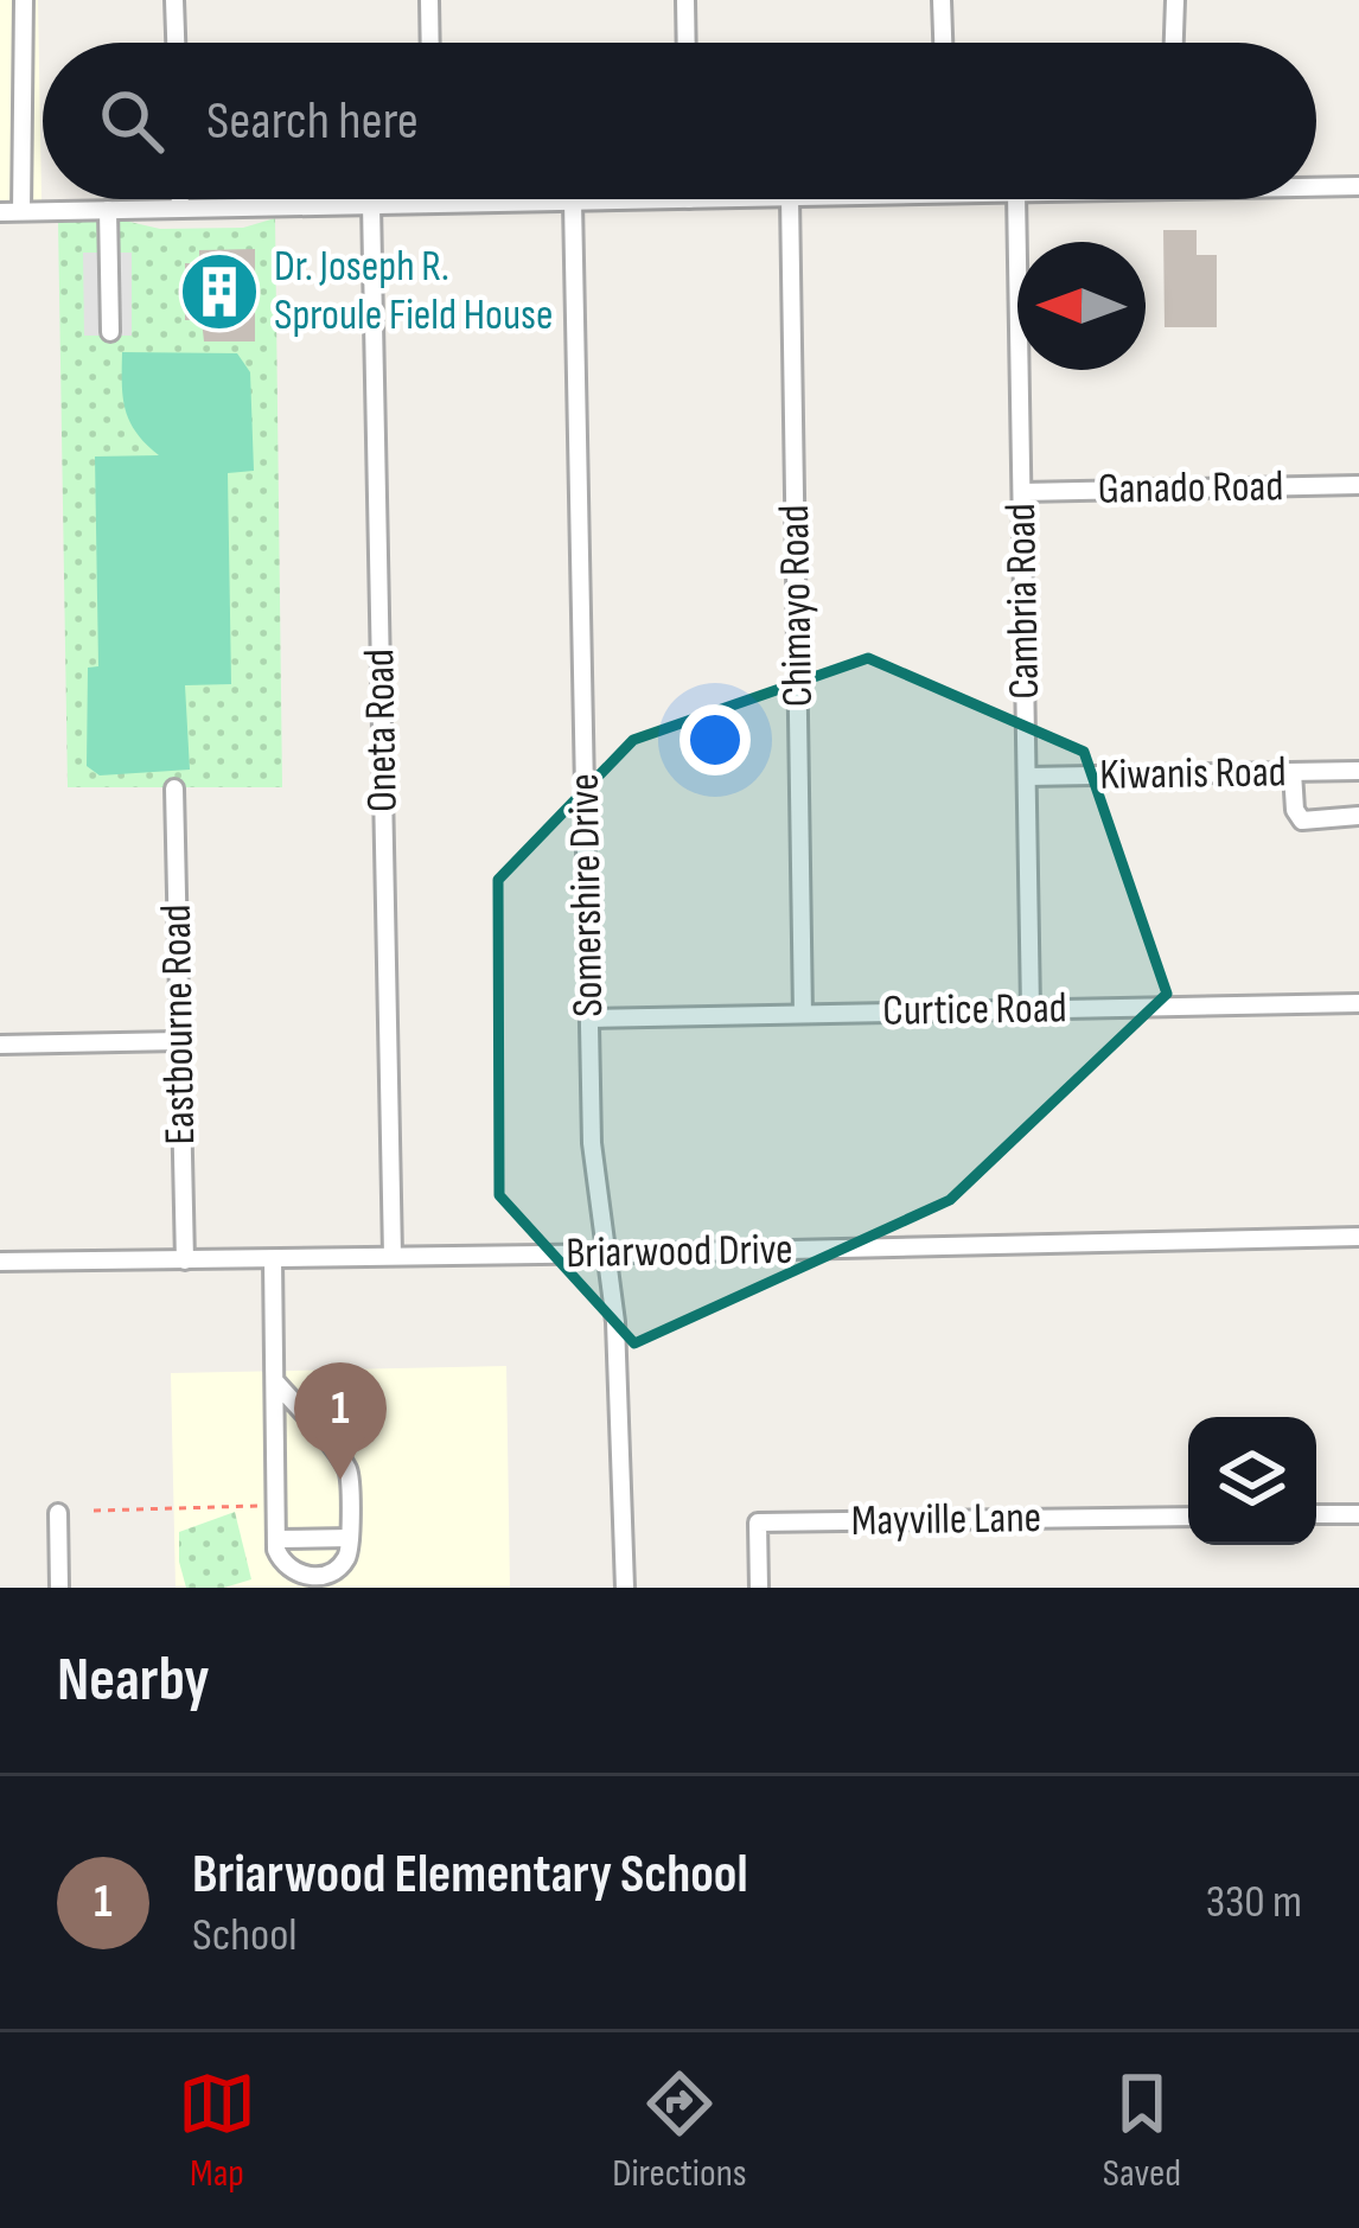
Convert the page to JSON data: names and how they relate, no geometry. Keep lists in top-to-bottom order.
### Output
{
  "streets": {
    "street": [
      "Ganado Road",
      "Cambria Road",
      "Chimayo Road",
      "Oneta Road",
      "Kiwanis Road",
      "Somershire Drive",
      "Curtice Road",
      "Eastbourne Road",
      "Briarwood Drive",
      "Mayville Lane"
    ]
  },
  "crossings": [
    ["Ganado Road", "Cambria Road"],
    ["Cambria Road", "Kiwanis Road"],
    ["Cambria Road", "Curtice Road"],
    ["Chimayo Road", "Curtice Road"],
    ["Oneta Road", "Briarwood Drive"],
    ["Somershire Drive", "Curtice Road"],
    ["Somershire Drive", "Briarwood Drive"],
    ["Eastbourne Road", "Briarwood Drive"]
  ],
  "places": {
    "building": ["Dr. Joseph R. Sproule Field House"]
  },
  "north": "left",
  "page": {
    "search": "Search here",
    "pins": "1",
    "heading": "Nearby",
    "list": [
      {
        "mark": "1",
        "name": "Briarwood Elementary School",
        "note": "School",
        "value": "330 m"
      }
    ],
    "nav": ["Map", "Directions", "Saved"]
  }
}
